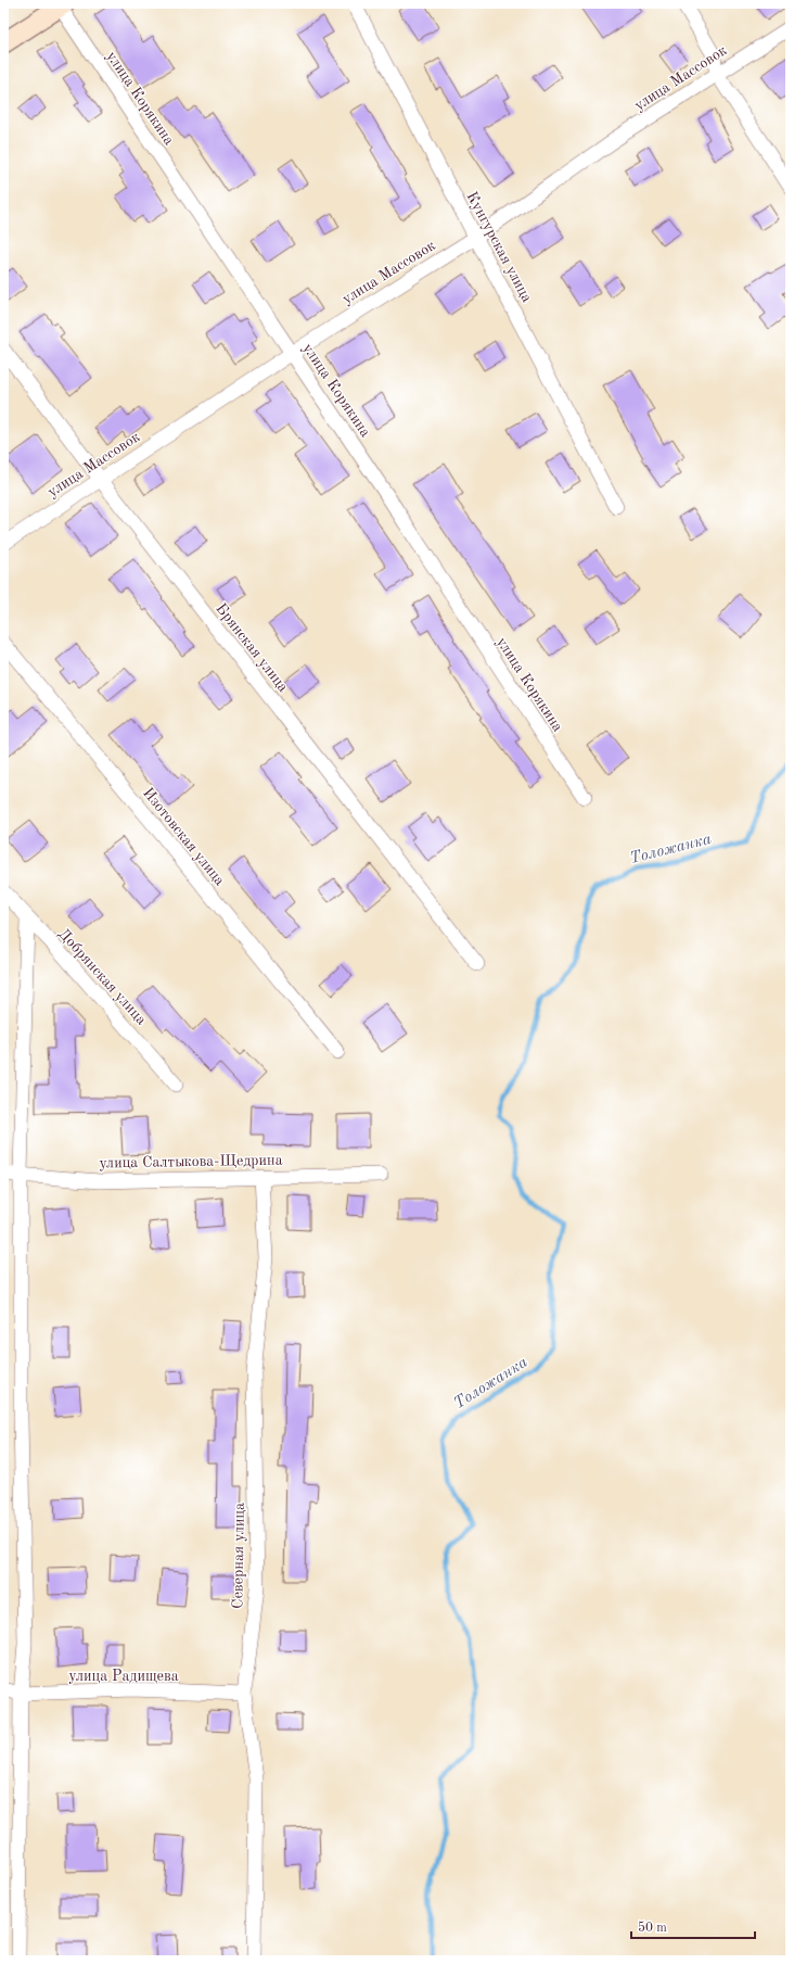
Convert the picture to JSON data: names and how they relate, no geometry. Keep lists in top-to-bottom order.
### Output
{
  "streets": {
    "street": [
      "улица Массовок",
      "улица Корякина",
      "Кунгурская улица",
      "Брянская улица",
      "Изотовская улица",
      "Добрянская улица",
      "улица Салтыкова-Щедрина",
      "Северная улица",
      "улица Радищева"
    ]
  },
  "crossings": [
    ["улица Массовок", "улица Корякина"],
    ["улица Массовок", "Кунгурская улица"],
    ["улица Массовок", "Брянская улица"],
    ["улица Салтыкова-Щедрина", "Северная улица"],
    ["Северная улица", "улица Радищева"]
  ],
  "water": ["Толожанка"],
  "scale_bar": "50 m"
}
